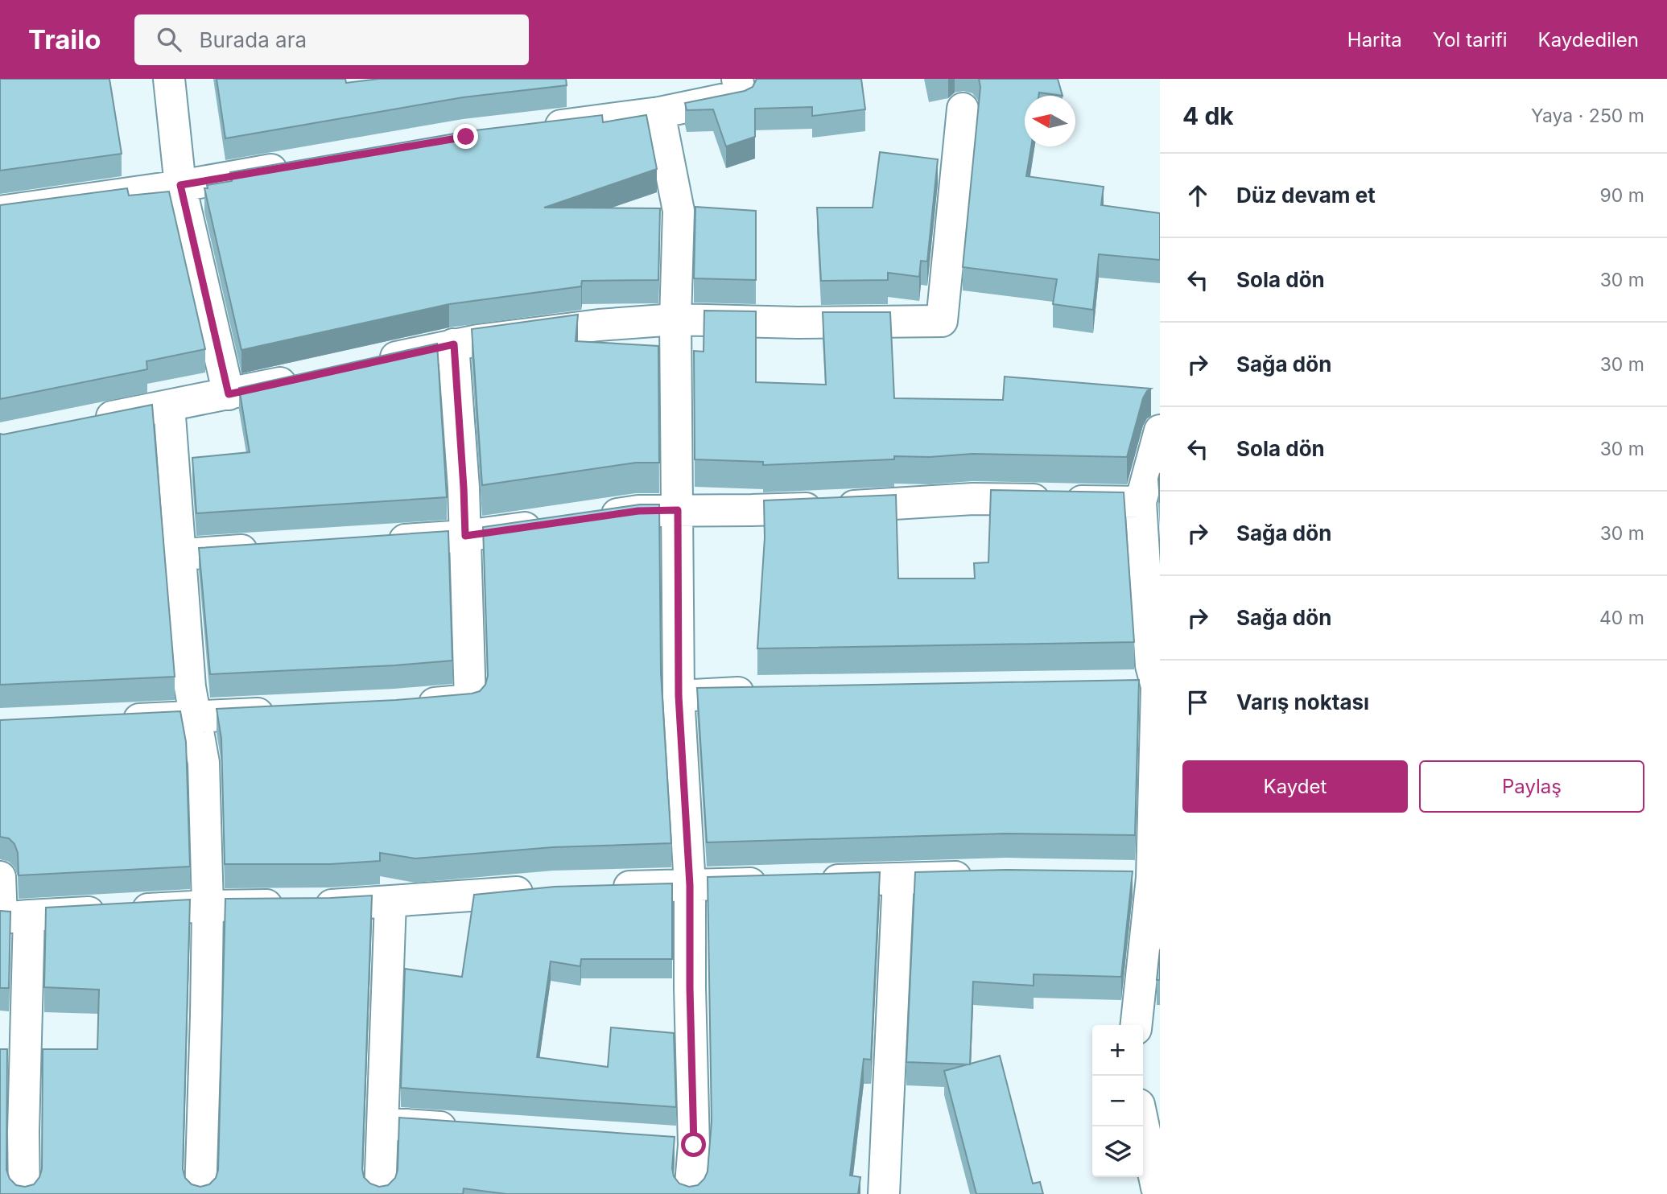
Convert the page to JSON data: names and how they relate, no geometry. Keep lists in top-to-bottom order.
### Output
{
  "north": "left",
  "page": {
    "header": "Trailo",
    "search": "Burada ara",
    "nav": ["Harita", "Yol tarifi", "Kaydedilen"],
    "heading": ["4 dk", "Yaya · 250 m"],
    "list": [
      ["Düz devam et", "90 m"],
      ["Sola dön", "30 m"],
      ["Sağa dön", "30 m"],
      ["Sola dön", "30 m"],
      ["Sağa dön", "30 m"],
      ["Sağa dön", "40 m"],
      "Varış noktası"
    ],
    "buttons": ["Kaydet", "Paylaş"],
    "map_buttons": ["+", "−"]
  }
}
